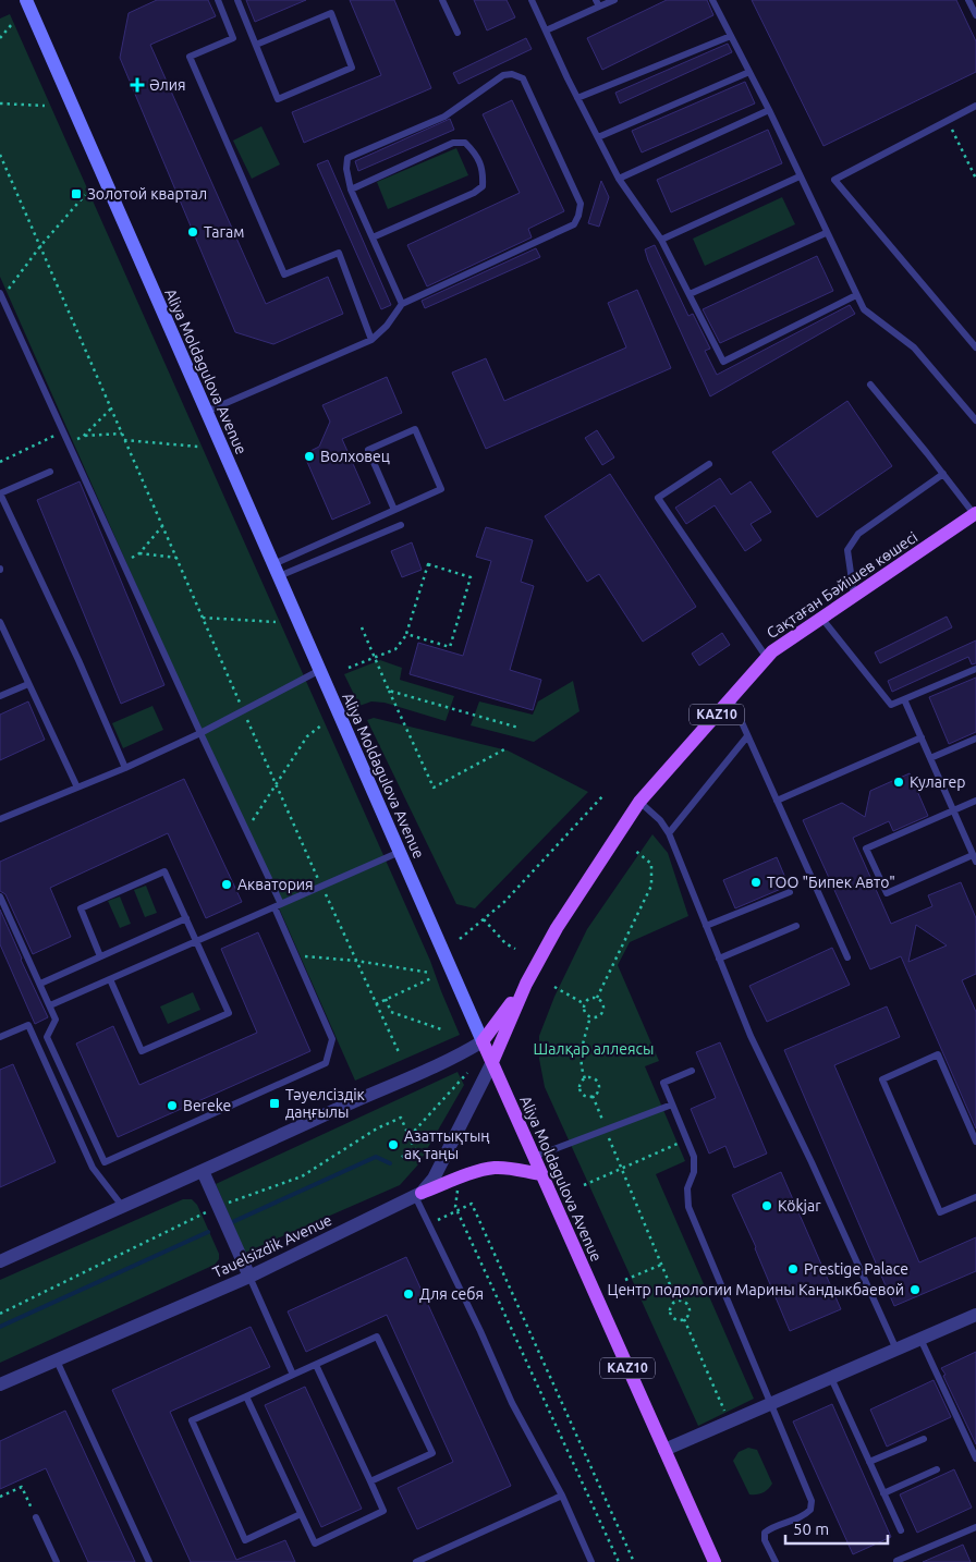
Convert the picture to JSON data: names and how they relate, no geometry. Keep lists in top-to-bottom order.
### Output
{
  "streets": {
    "main road": ["Aliya Moldagulova Avenue", "Сақтаған Бәйішев көшесі", "KAZ10"],
    "street": ["Tauelsizdik Avenue"]
  },
  "crossings": [
    ["Aliya Moldagulova Avenue", "Сақтаған Бәйішев көшесі"],
    ["Aliya Moldagulova Avenue", "Tauelsizdik Avenue"],
    ["Сақтаған Бәйішев көшесі", "Tauelsizdik Avenue"]
  ],
  "parks": ["Шалқар аллеясы"],
  "places": {
    "health": ["Әлия"],
    "transit": ["Золотой квартал", "Тәуелсіздік даңғылы"],
    "other": [
      "Тагам",
      "Волховец",
      "Кулагер",
      "ТОО \"Бипек Авто\"",
      "Акватория",
      "Bereke",
      "Азаттықтың ақ таңы",
      "Kökjar",
      "Prestige Palace",
      "Центр подологии Марины Кандыкбаевой",
      "Для себя"
    ]
  },
  "scale_bar": "50 m"
}
